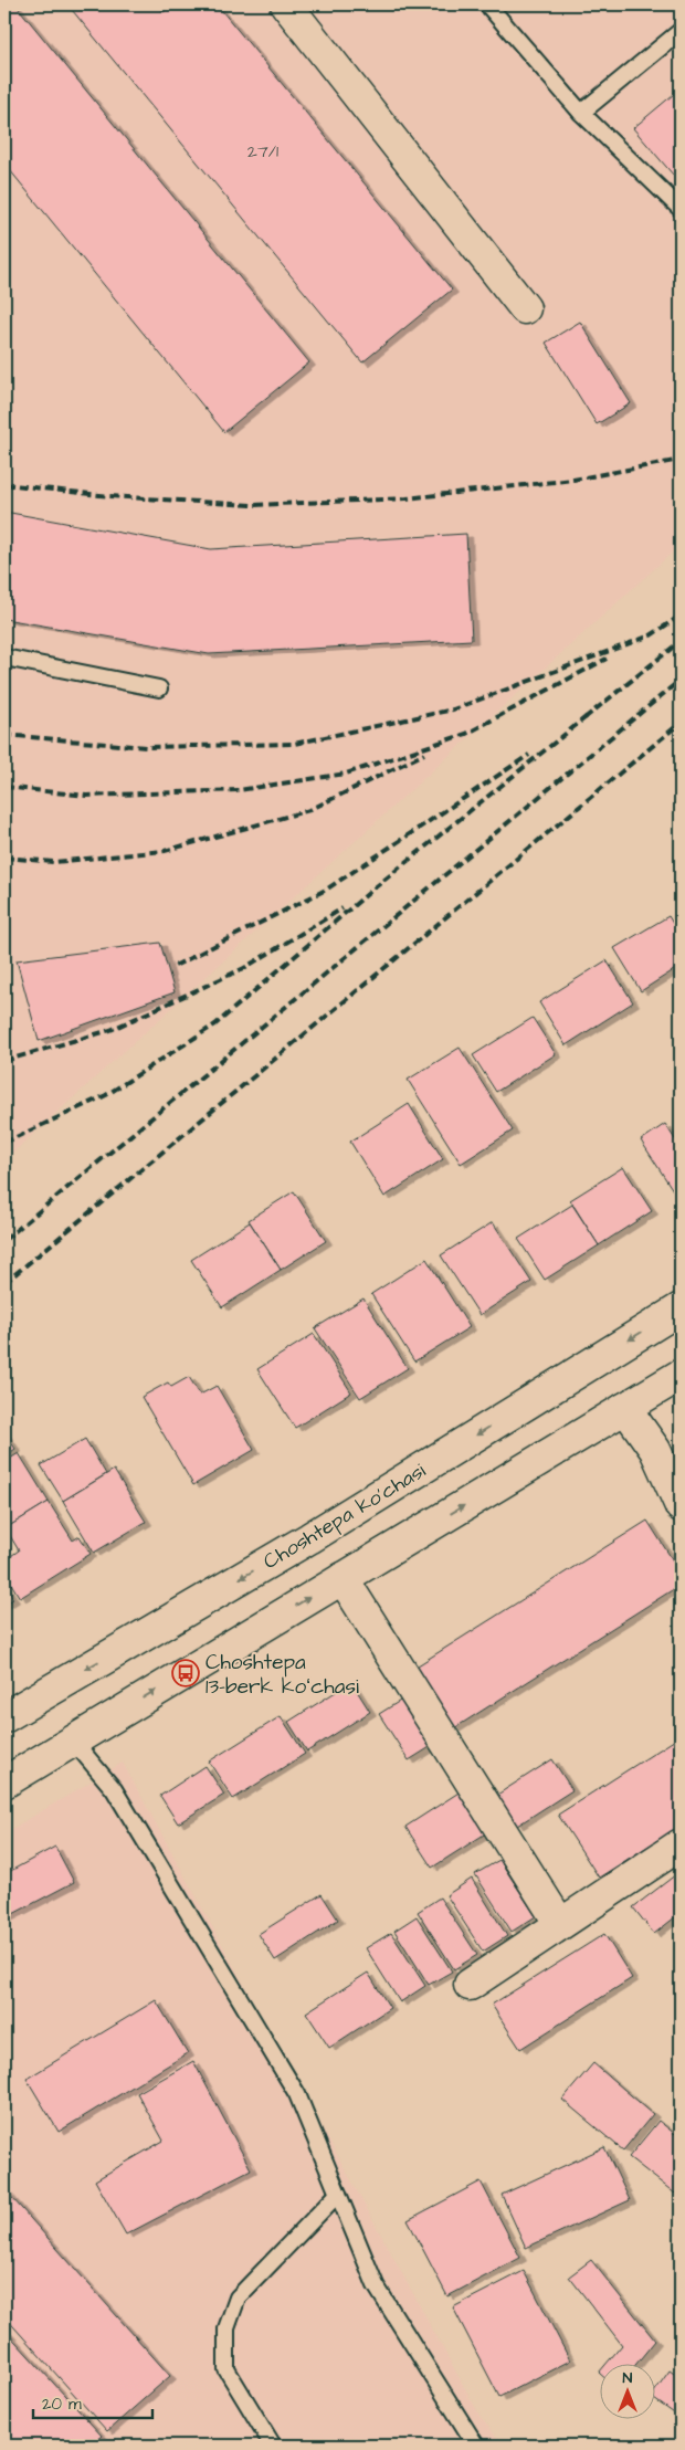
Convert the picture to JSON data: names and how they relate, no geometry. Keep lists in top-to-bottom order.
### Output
{
  "streets": {
    "main road": ["Choshtepa ko'chasi"]
  },
  "places": {
    "bus stop": ["Choshtepa 13-berk koʻchasi"]
  },
  "house_numbers": ["27/1"],
  "scale_bar": "20 m",
  "north": "top"
}
